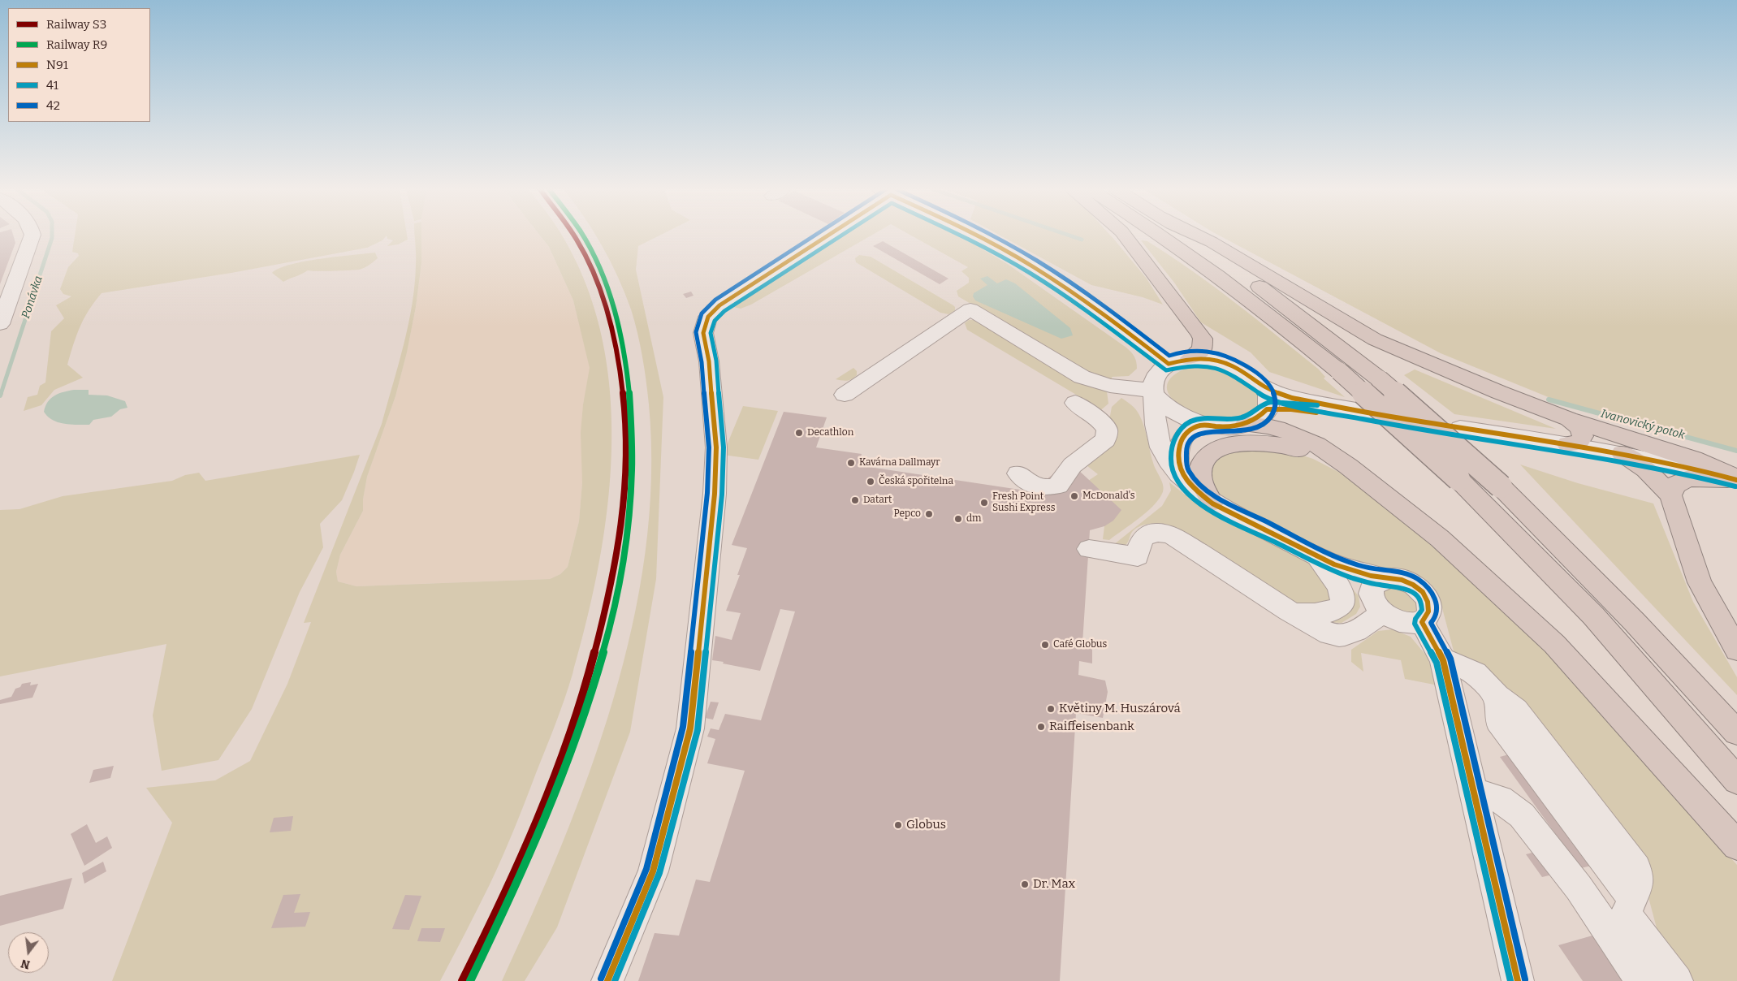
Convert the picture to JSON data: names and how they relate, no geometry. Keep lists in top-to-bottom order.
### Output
{
  "water": ["Ponávka", "Ivanovický potok"],
  "places": [
    "Decathlon",
    "Kavárna Dallmayr",
    "Česká spořitelna",
    "McDonald's",
    "Datart",
    "Fresh Point Sushi Express",
    "Pepco",
    "dm",
    "Café Globus",
    "Květiny M. Huszárová",
    "Raiffeisenbank",
    "Globus",
    "Dr. Max"
  ],
  "lines": [
    "rail line S3",
    "rail line R9",
    "transit line N91",
    "transit line 41",
    "transit line 42"
  ],
  "legend": [
    "Railway S3",
    "Railway R9",
    "N91",
    "41",
    "42"
  ],
  "north": "bottom"
}
